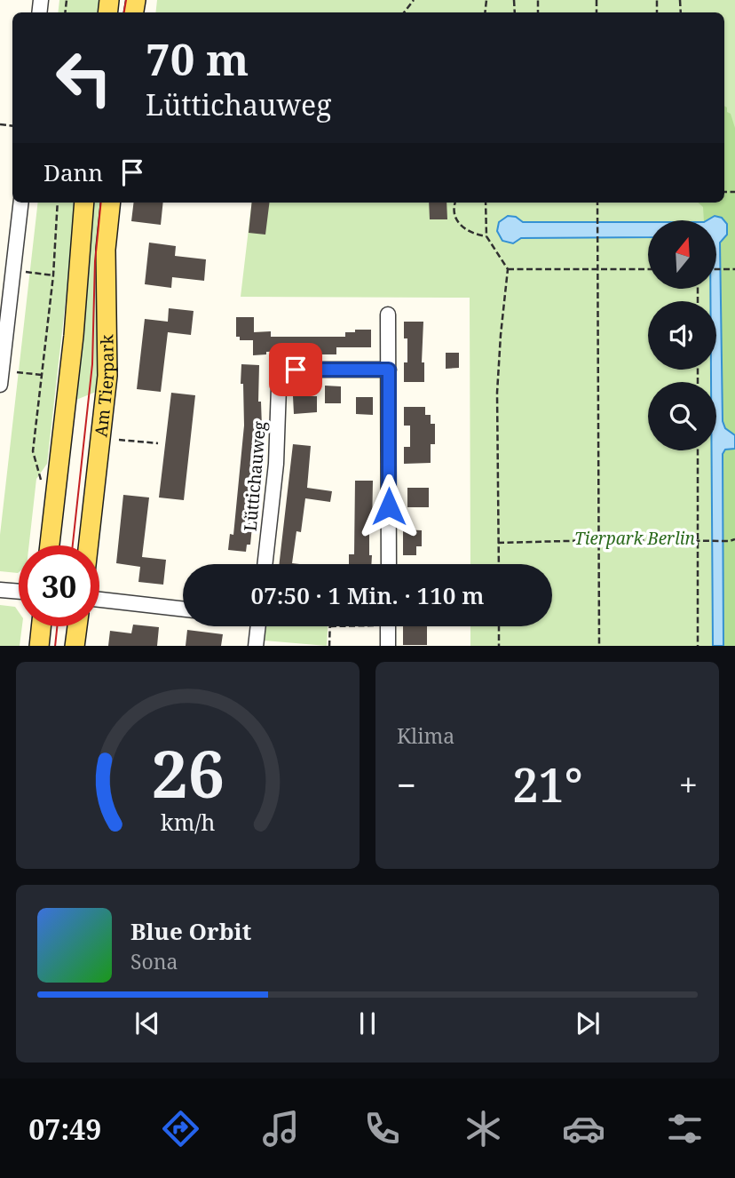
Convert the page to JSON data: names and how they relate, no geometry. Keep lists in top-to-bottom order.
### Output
{
  "streets": {
    "main road": ["Am Tierpark"],
    "street": ["Lüttichauweg"]
  },
  "parks": ["Tierpark Berlin"],
  "north": "top",
  "page": {
    "turn": ["70 m", "Lüttichauweg"],
    "then": "Dann",
    "limit": "30",
    "trip": "07:50 · 1 Min. · 110 m",
    "tile": "Klima",
    "heat": ["−", "21°", "+"],
    "song": ["Blue Orbit", "Sona"],
    "tabs": "07:49",
    "gauge": ["26", "km/h"]
  }
}
